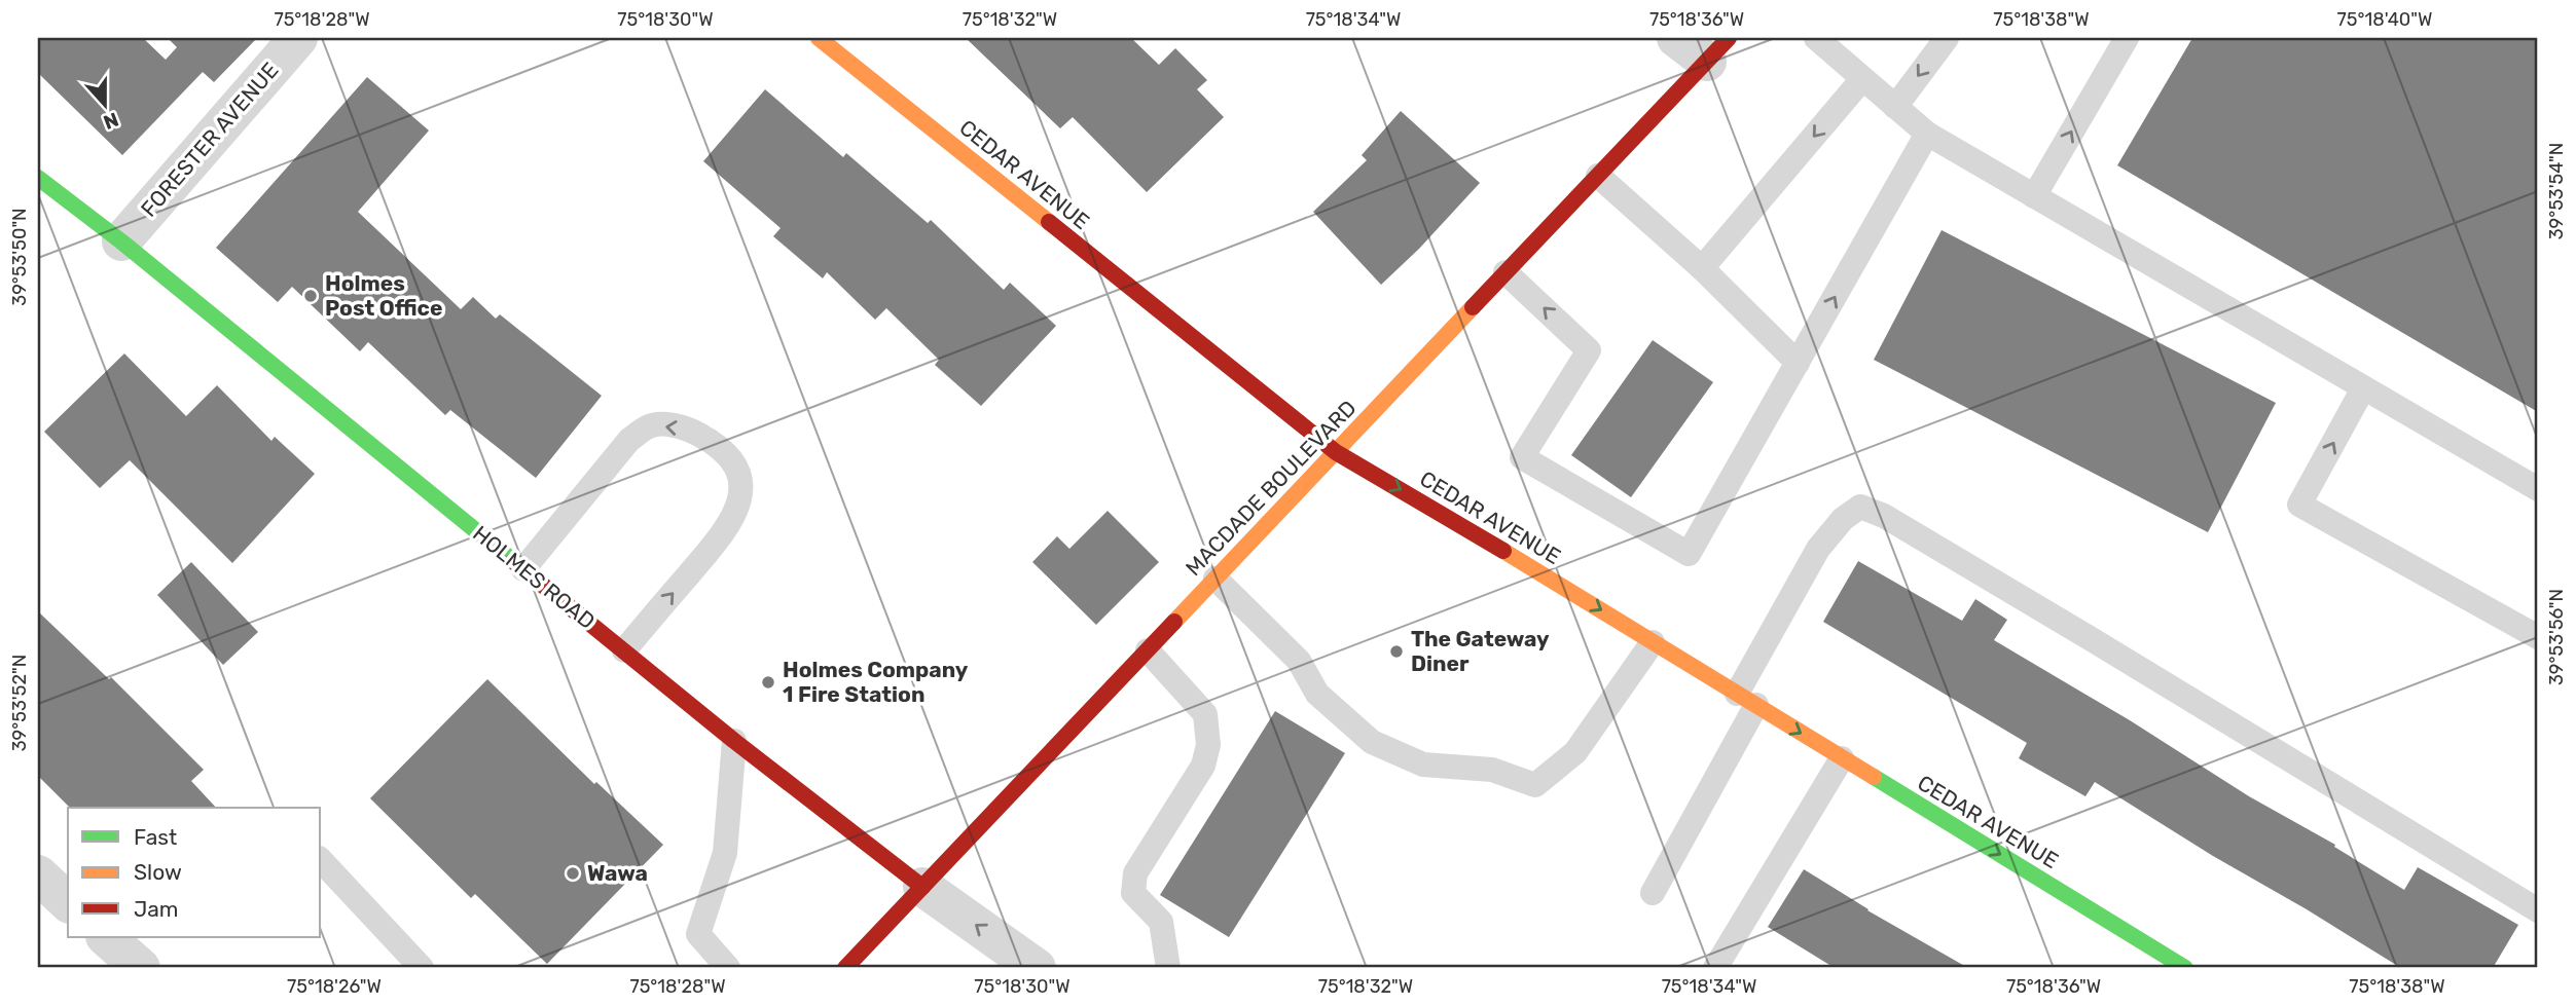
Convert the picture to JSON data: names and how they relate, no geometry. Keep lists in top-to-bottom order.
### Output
{
  "streets": {
    "street": [
      "FORESTER AVENUE",
      "CEDAR AVENUE",
      "MACDADE BOULEVARD",
      "HOLMES ROAD"
    ]
  },
  "crossings": [
    ["FORESTER AVENUE", "HOLMES ROAD"],
    ["CEDAR AVENUE", "MACDADE BOULEVARD"],
    ["MACDADE BOULEVARD", "HOLMES ROAD"]
  ],
  "one_way": ["CEDAR AVENUE"],
  "places": [
    "Holmes Post Office",
    "The Gateway Diner",
    "Holmes Company 1 Fire Station",
    "Wawa"
  ],
  "legend": ["Fast", "Slow", "Jam"],
  "north": "bottom",
  "coordinates": [
    "75°18'28\"W",
    "75°18'30\"W",
    "75°18'32\"W",
    "75°18'34\"W",
    "75°18'36\"W",
    "75°18'38\"W",
    "75°18'40\"W",
    "39°53'54\"N",
    "39°53'50\"N",
    "39°53'56\"N",
    "39°53'52\"N",
    "75°18'26\"W"
  ]
}
